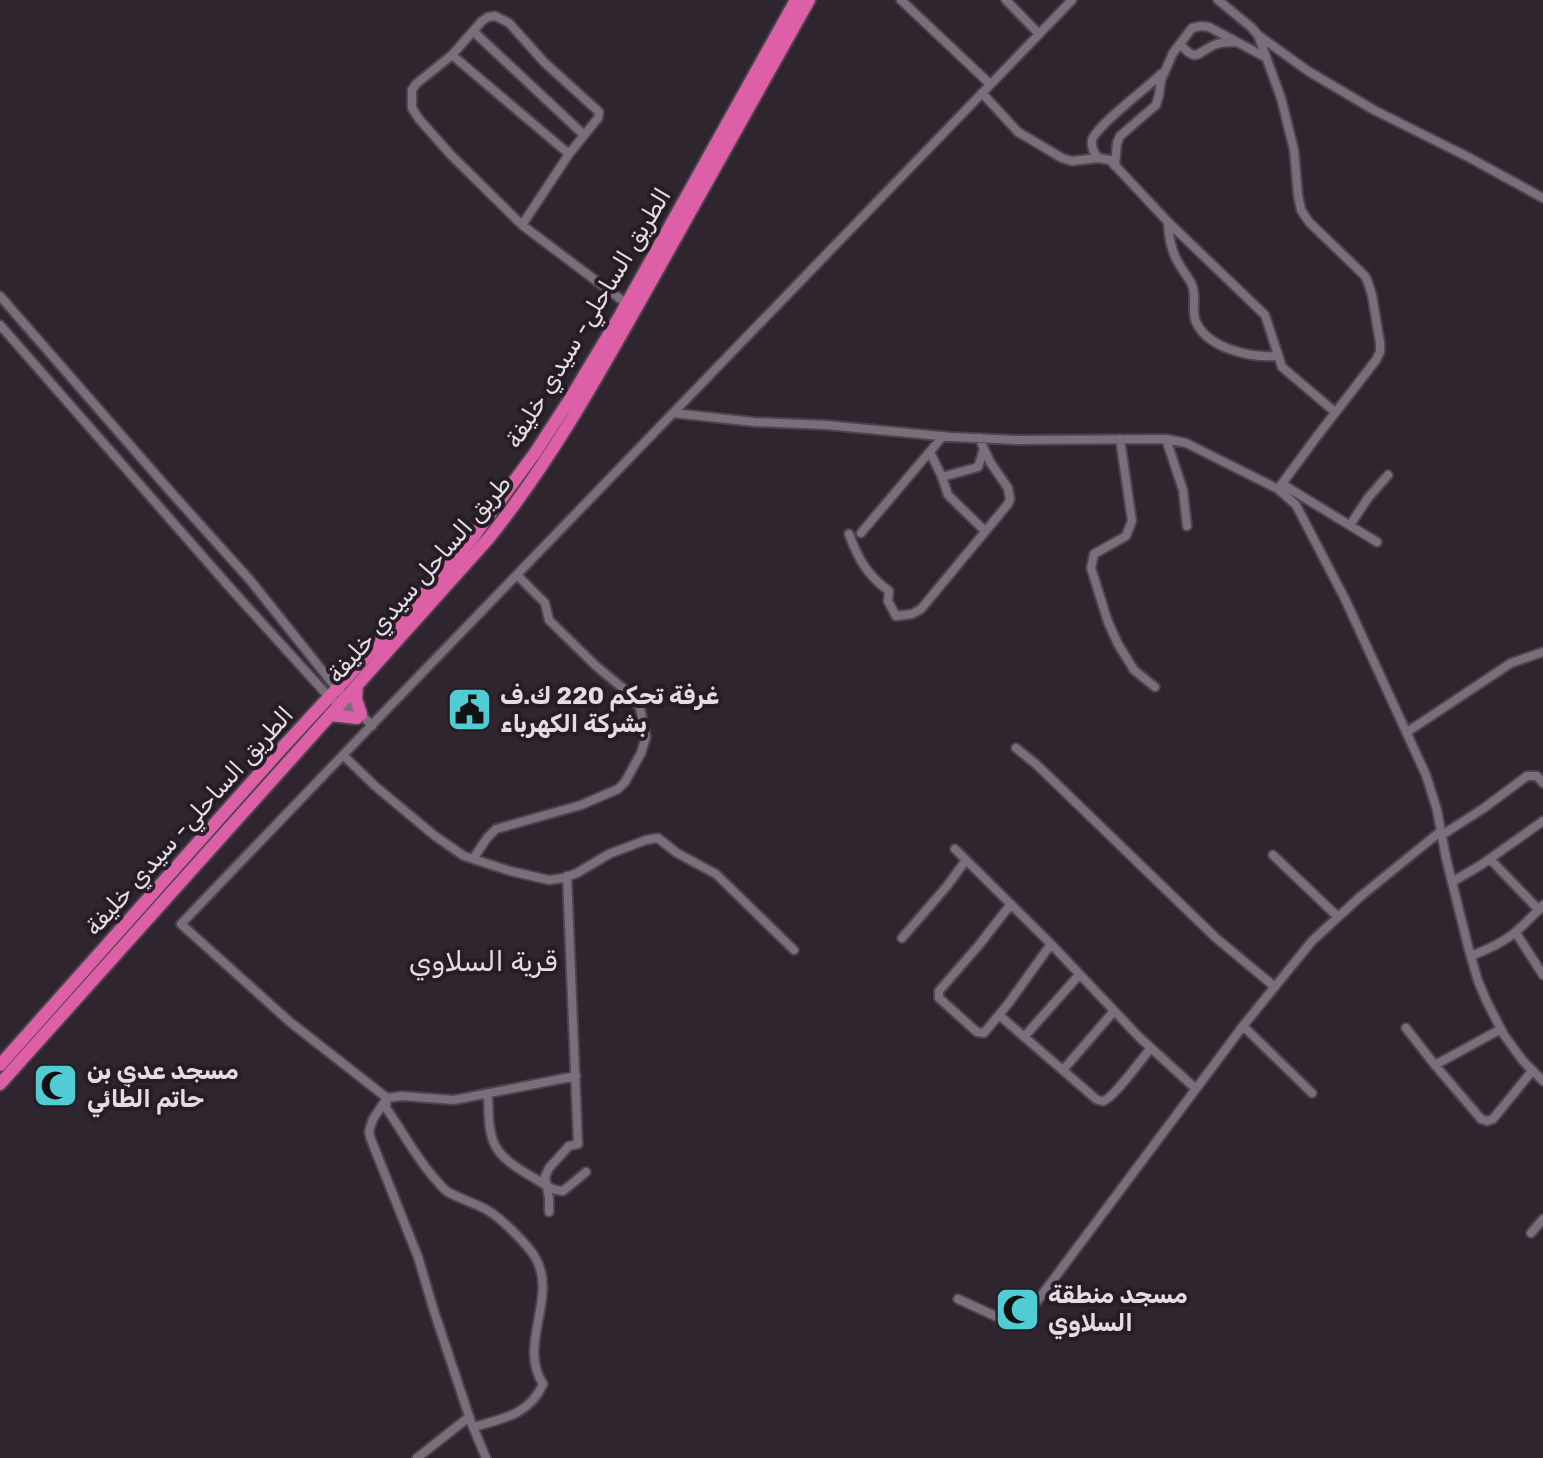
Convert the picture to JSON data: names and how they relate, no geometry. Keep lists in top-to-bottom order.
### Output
{
  "streets": {
    "highway": ["الطريق الساحلي- سيدي خليفة", "طريق الساحل سيدي خليفة"]
  },
  "crossings": [
    ["الطريق الساحلي- سيدي خليفة", "طريق الساحل سيدي خليفة"]
  ],
  "districts": ["قرية السلاوي"],
  "places": {
    "public building": ["غرفة تحكم 220 ك.ف بشركة الكهرباء"],
    "mosque": ["مسجد عدي بن حاتم الطائي", "مسجد منطقة السلاوي"]
  }
}
